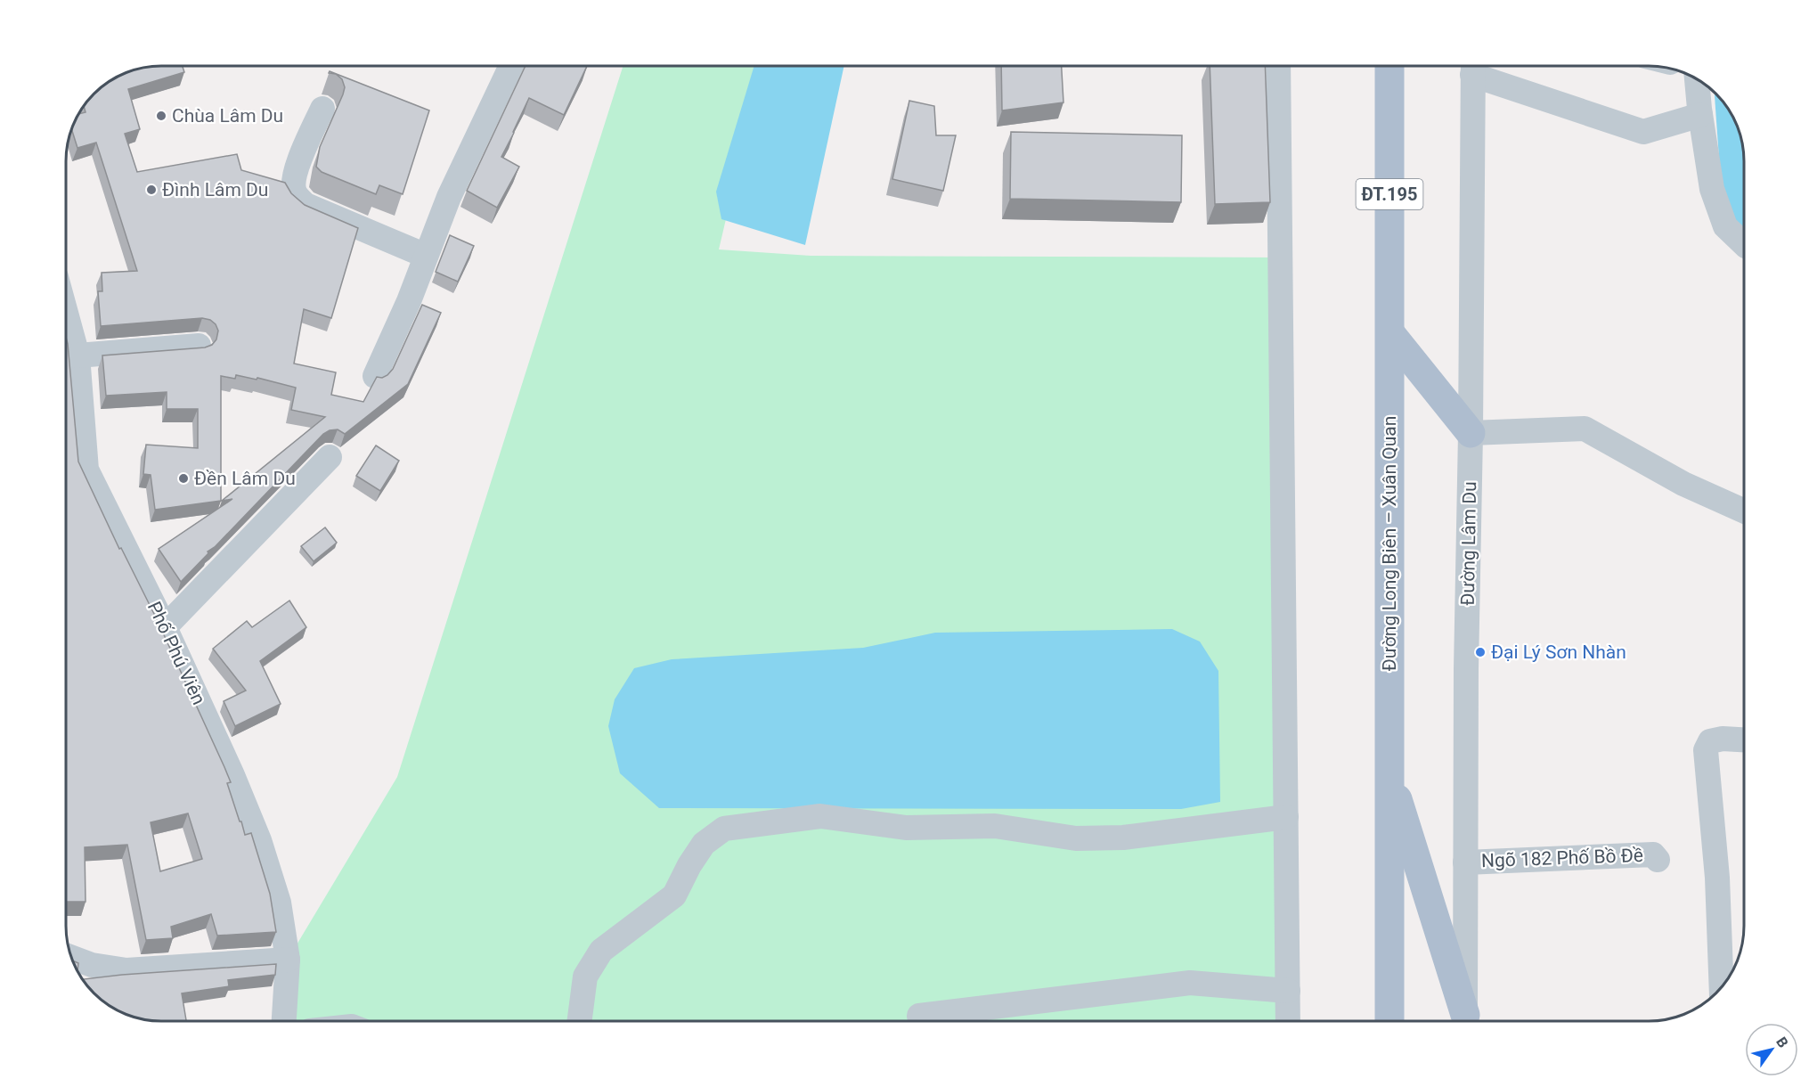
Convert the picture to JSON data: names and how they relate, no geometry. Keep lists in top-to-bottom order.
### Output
{
  "streets": {
    "main road": ["ĐT.195", "Đường Long Biên – Xuân Quan"],
    "street": ["Đường Lâm Du", "Phố Phú Viên", "Ngõ 182 Phố Bồ Đề"]
  },
  "crossings": [
    ["Đường Lâm Du", "Ngõ 182 Phố Bồ Đề"]
  ],
  "places": [
    "Chùa Lâm Du",
    "Đình Lâm Du",
    "Đền Lâm Du",
    "Đại Lý Sơn Nhàn"
  ],
  "north": "top right"
}
